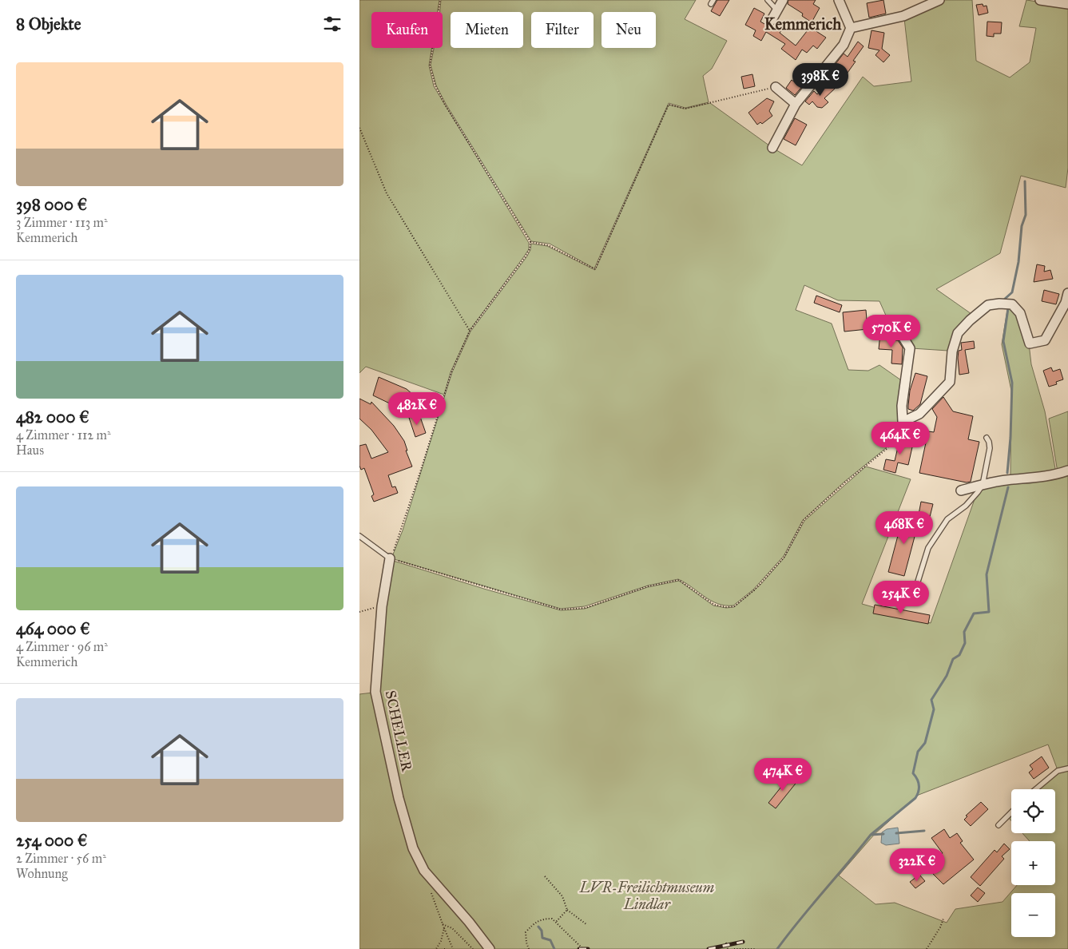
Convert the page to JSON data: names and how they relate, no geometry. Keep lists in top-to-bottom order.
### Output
{
  "streets": {
    "street": ["SCHELLER"]
  },
  "districts": ["Kemmerich"],
  "parks": ["LVR-Freilichtmuseum Lindlar"],
  "page": {
    "heading": "8 Objekte",
    "chip": [
      "Kaufen",
      "Mieten",
      "Filter",
      "Neu"
    ],
    "list": [
      {
        "name": "398 000 €",
        "note": "3 Zimmer · 113 m² · Kemmerich"
      },
      {
        "name": "482 000 €",
        "note": "4 Zimmer · 112 m² · Haus"
      },
      {
        "name": "464 000 €",
        "note": "4 Zimmer · 96 m² · Kemmerich"
      },
      {
        "name": "254 000 €",
        "note": "2 Zimmer · 56 m² · Wohnung"
      }
    ],
    "price": [
      "398K €",
      "570K €",
      "482K €",
      "464K €",
      "468K €",
      "254K €",
      "474K €",
      "322K €"
    ],
    "map_buttons": ["+", "−"]
  }
}
